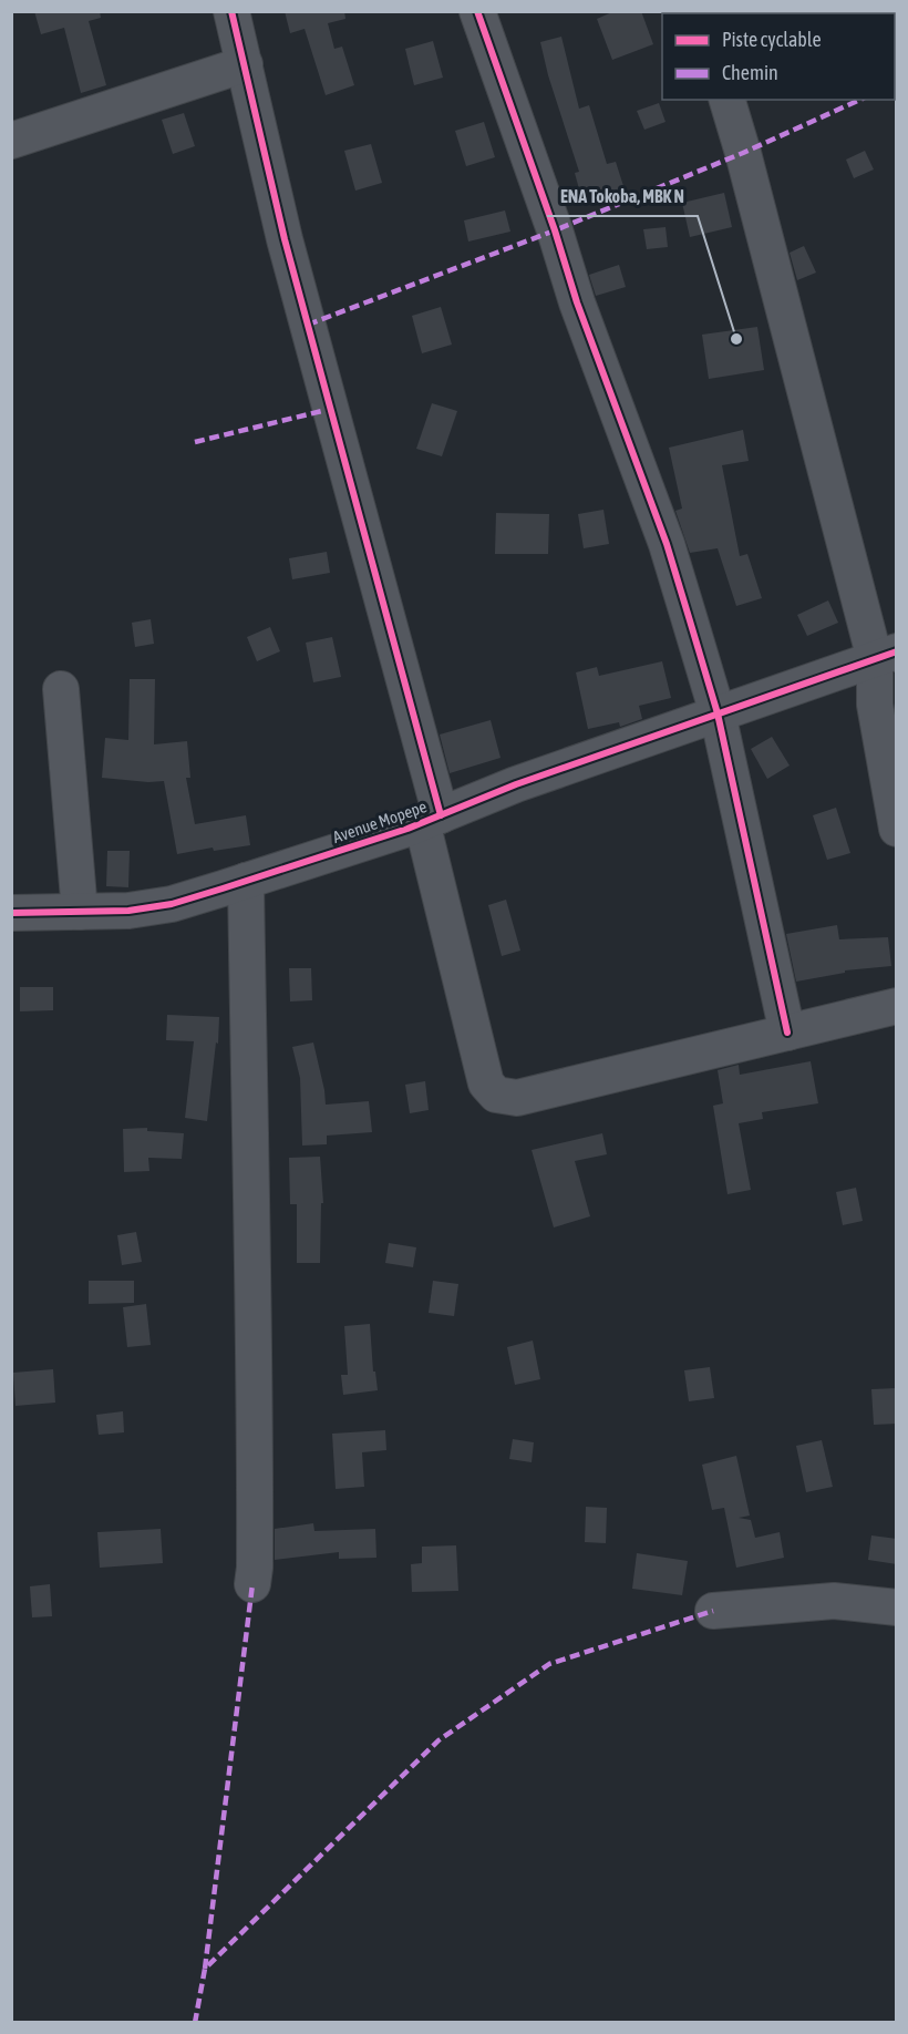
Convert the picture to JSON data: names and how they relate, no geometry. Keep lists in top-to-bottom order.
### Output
{
  "streets": {
    "street": ["Avenue Mopepe"]
  },
  "places": ["ENA Tokoba, MBK N"],
  "legend": ["Piste cyclable", "Chemin"]
}
